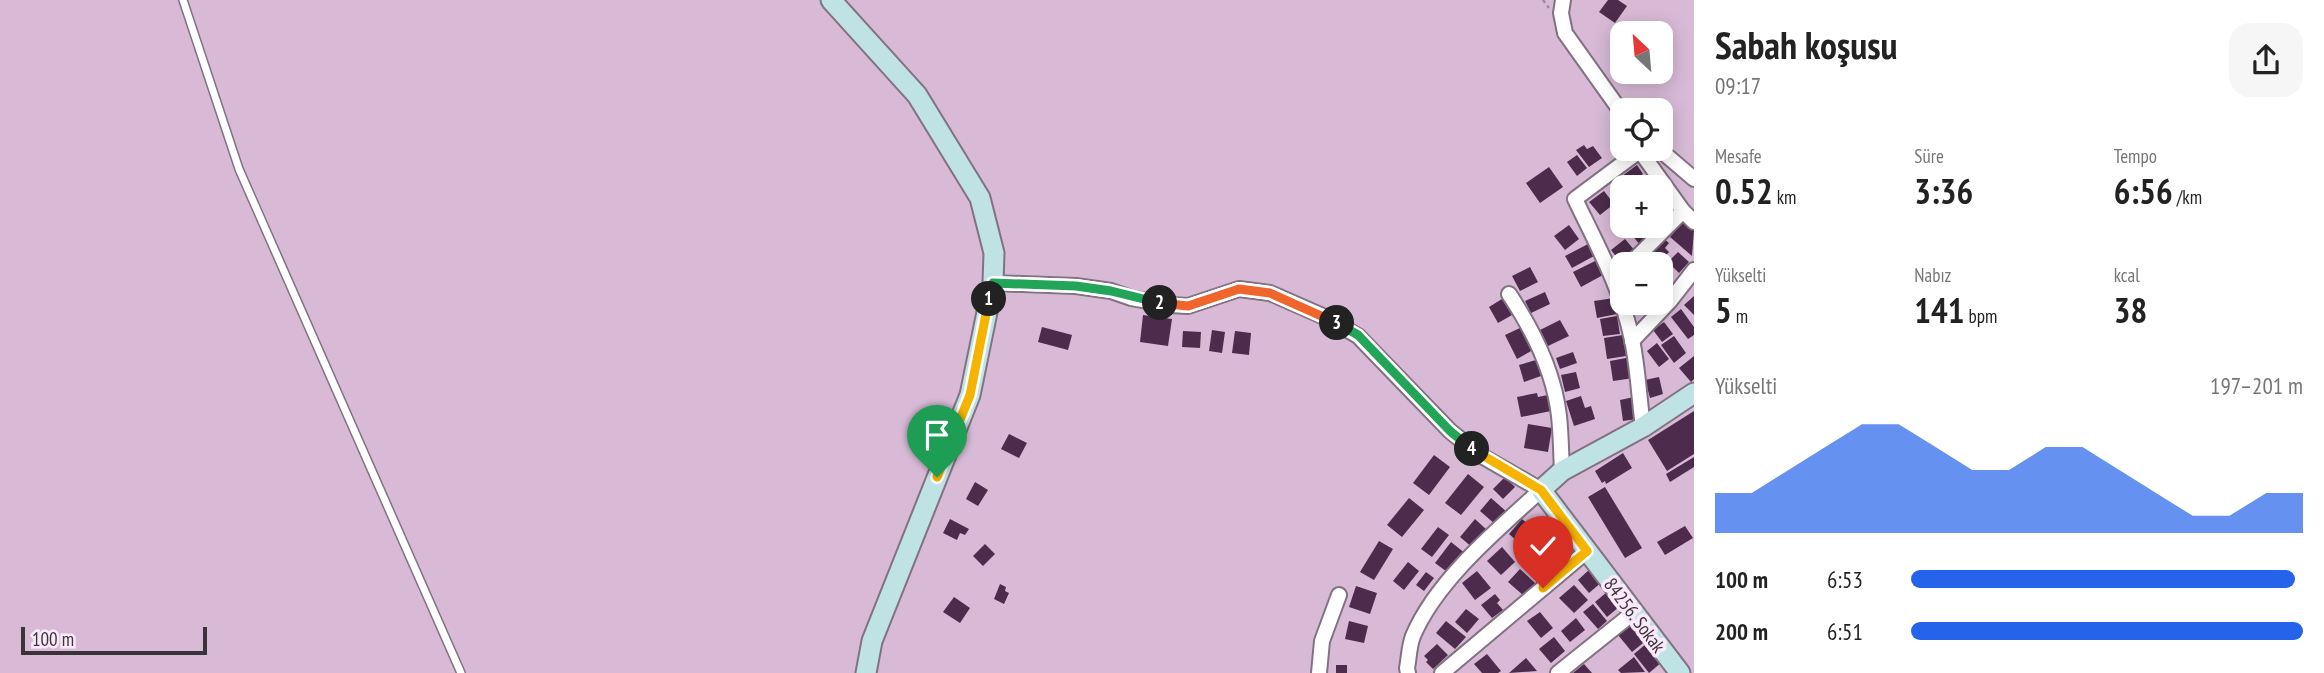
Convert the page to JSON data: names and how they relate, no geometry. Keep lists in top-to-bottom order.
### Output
{
  "streets": {
    "street": ["84256. Sokak"]
  },
  "scale_bar": "100 m",
  "north": "top left",
  "page": {
    "heading": ["Sabah koşusu", "09:17"],
    "map_buttons": ["+", "−"],
    "stats": [
      ["Mesafe", "0.52 km"],
      ["Süre", "3:36"],
      ["Tempo", "6:56 /km"],
      ["Yükselti", "5 m"],
      ["Nabız", "141 bpm"],
      ["kcal", "38"]
    ],
    "pins": [
      "1",
      "2",
      "3",
      "4"
    ],
    "chart": ["Yükselti", "197–201 m"],
    "list": [
      {
        "name": "100 m",
        "note": "6:53"
      },
      {
        "name": "200 m",
        "note": "6:51"
      }
    ],
    "scale": "100 m"
  }
}
